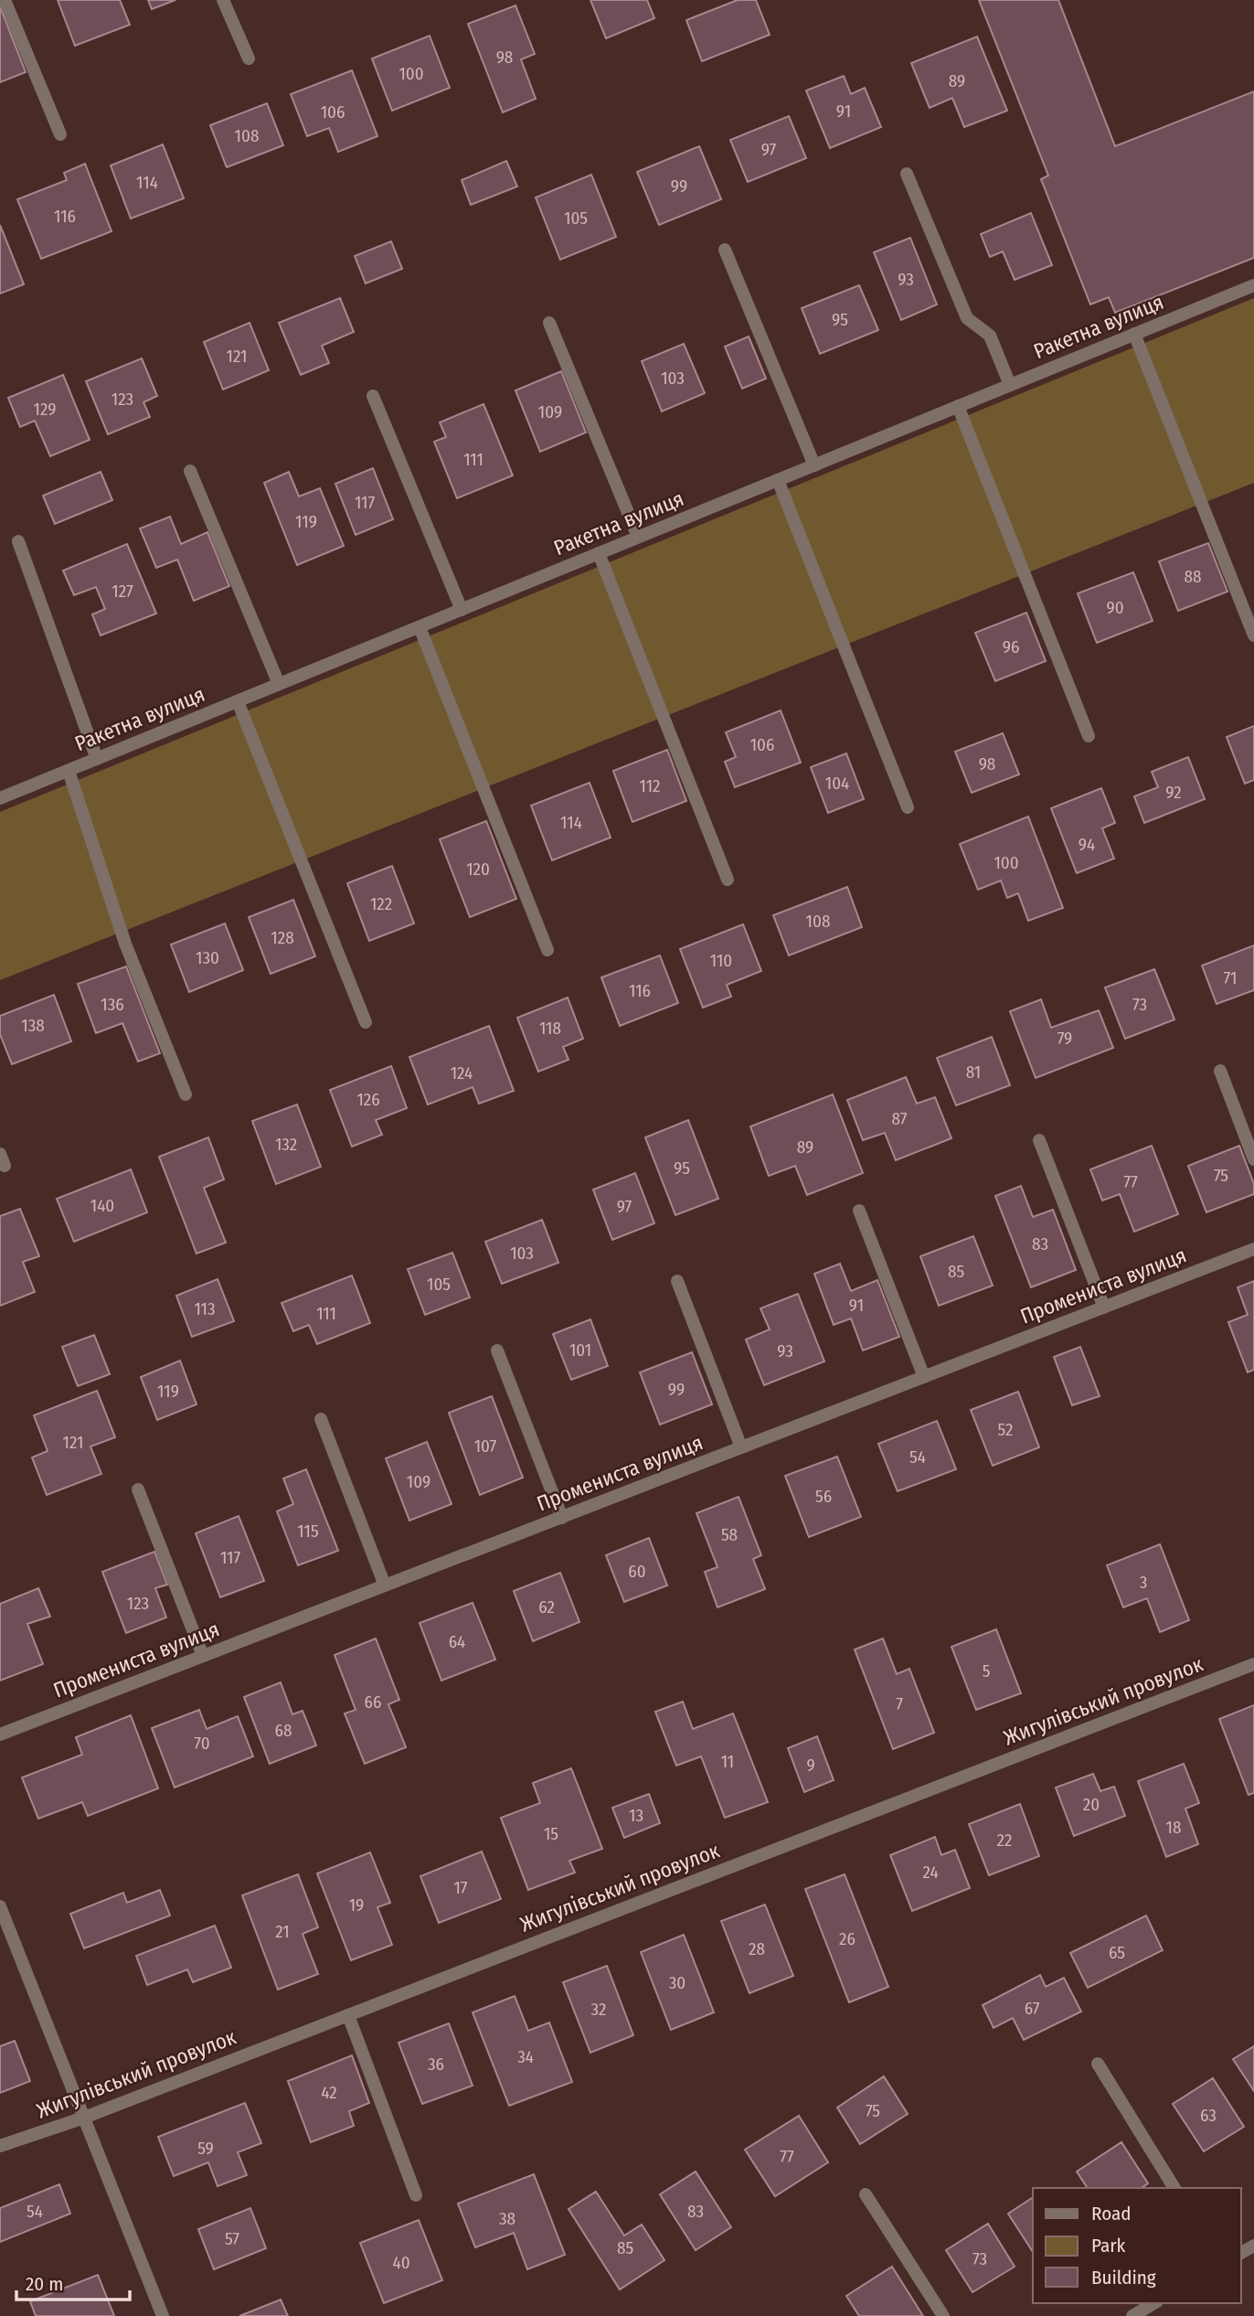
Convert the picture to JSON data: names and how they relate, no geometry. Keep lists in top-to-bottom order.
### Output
{
  "streets": {
    "street": ["Ракетна вулиця", "Промениста вулиця", "Жигулівський провулок"]
  },
  "house_numbers": [
    "98",
    "100",
    "89",
    "91",
    "106",
    "108",
    "97",
    "114",
    "99",
    "116",
    "105",
    "93",
    "95",
    "121",
    "103",
    "123",
    "129",
    "109",
    "111",
    "117",
    "119",
    "88",
    "127",
    "90",
    "96",
    "106",
    "98",
    "104",
    "112",
    "92",
    "114",
    "94",
    "100",
    "120",
    "122",
    "108",
    "128",
    "130",
    "110",
    "71",
    "116",
    "136",
    "73",
    "138",
    "118",
    "79",
    "81",
    "124",
    "126",
    "87",
    "132",
    "89",
    "95",
    "75",
    "77",
    "140",
    "97",
    "83",
    "103",
    "85",
    "105",
    "91",
    "113",
    "111",
    "101",
    "93",
    "99",
    "119",
    "52",
    "121",
    "107",
    "54",
    "109",
    "56",
    "115",
    "58",
    "117",
    "60",
    "3",
    "123",
    "62",
    "64",
    "5",
    "66",
    "7",
    "68",
    "70",
    "11",
    "9",
    "20",
    "13",
    "18",
    "15",
    "22",
    "24",
    "17",
    "19",
    "21",
    "26",
    "28",
    "65",
    "30",
    "67",
    "32",
    "34",
    "36",
    "42",
    "75",
    "63",
    "59",
    "77",
    "54",
    "83",
    "38",
    "57",
    "85",
    "73",
    "40"
  ],
  "legend": ["Road", "Park", "Building"],
  "scale_bar": "20 m"
}
